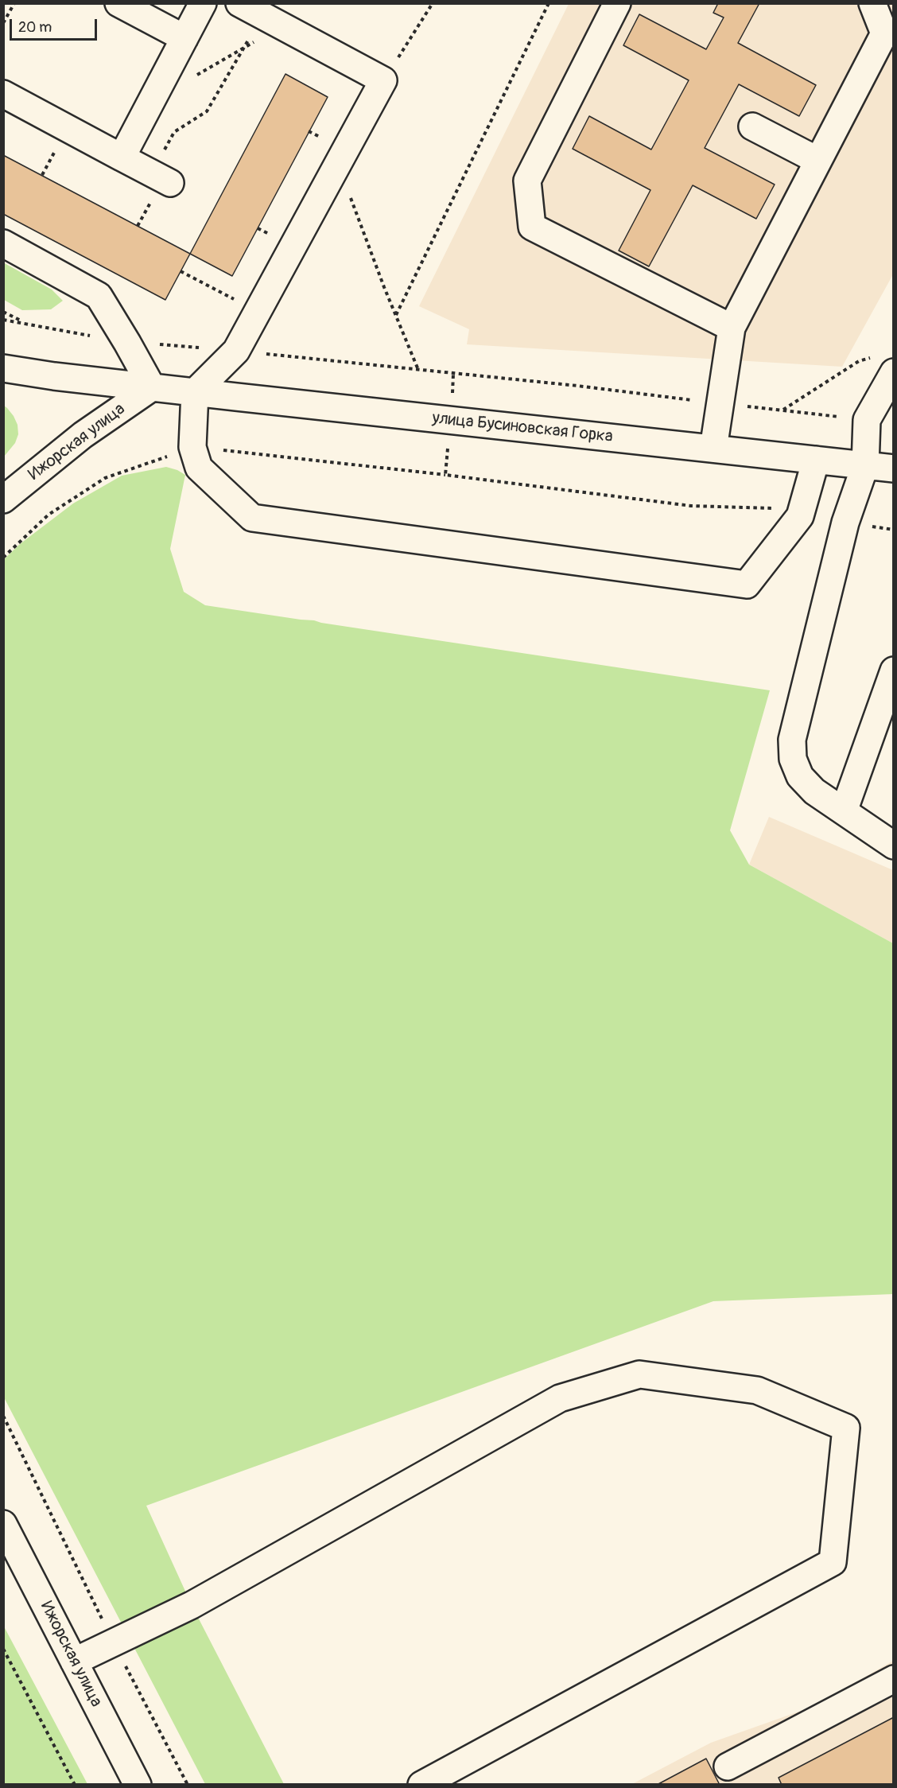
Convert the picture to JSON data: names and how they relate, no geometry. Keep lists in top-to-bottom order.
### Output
{
  "streets": {
    "street": ["улица Бусиновская Горка", "Ижорская улица"]
  },
  "crossings": [
    ["улица Бусиновская Горка", "Ижорская улица"]
  ],
  "scale_bar": "20 m"
}
